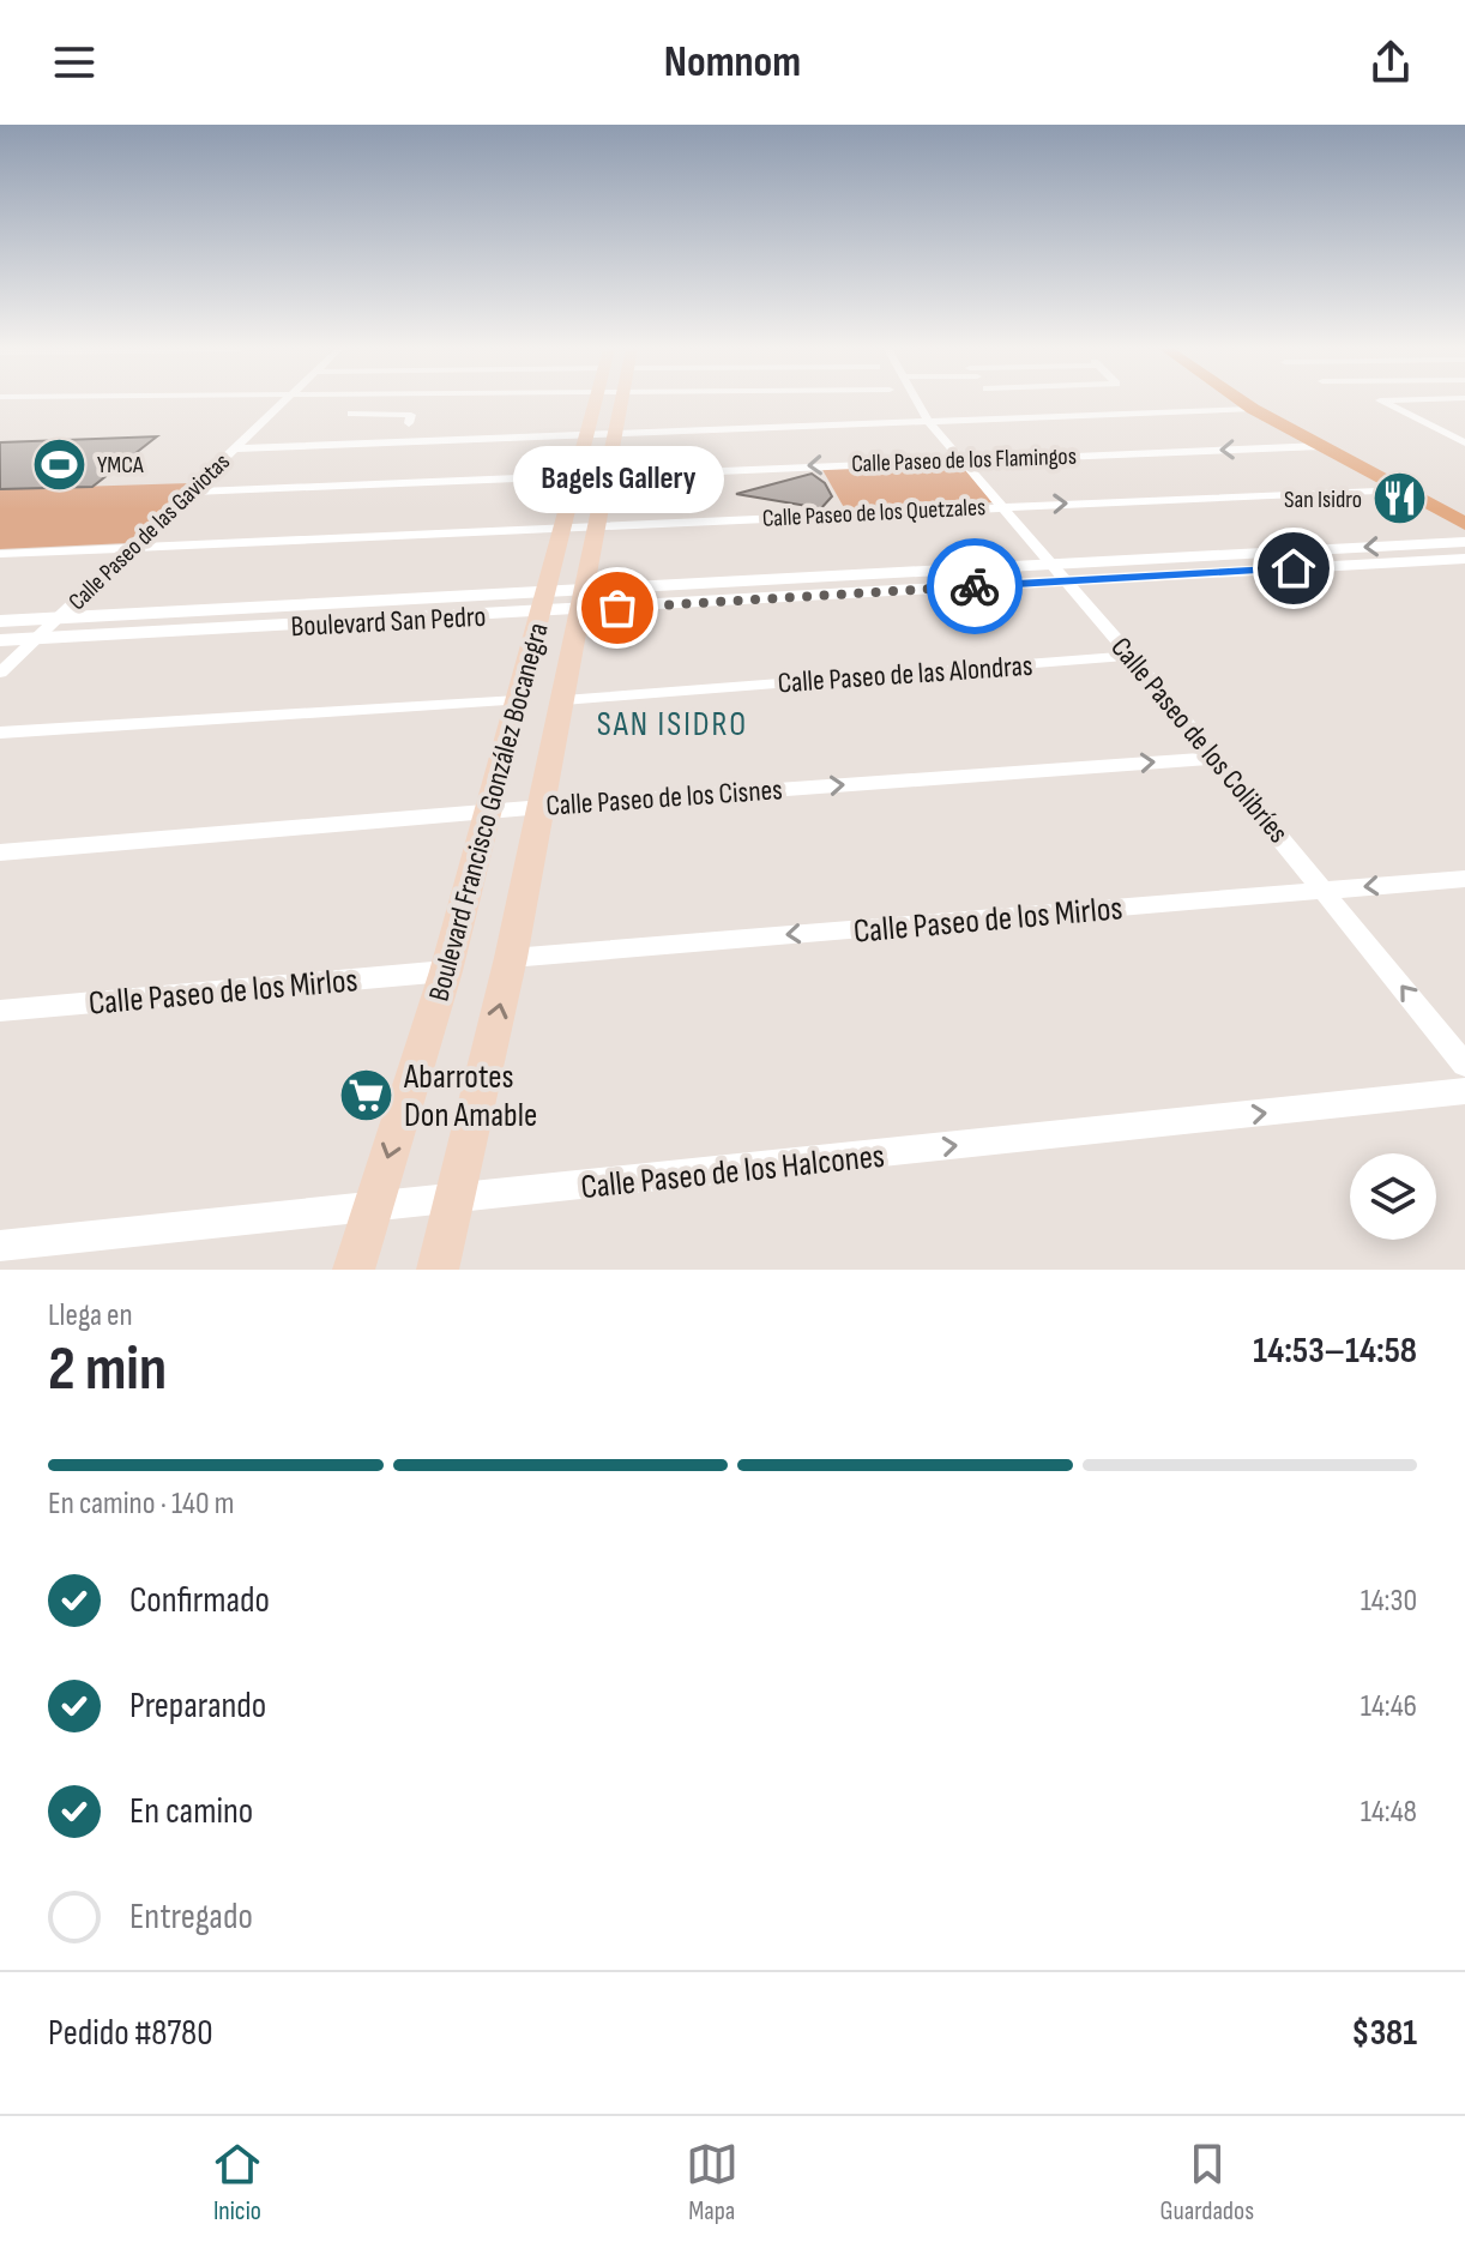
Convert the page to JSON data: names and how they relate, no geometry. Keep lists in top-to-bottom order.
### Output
{
  "streets": {
    "main road": ["Boulevard Francisco González Bocanegra"],
    "street": [
      "Calle Paseo de los Flamingos",
      "Calle Paseo de los Quetzales",
      "Calle Paseo de las Gaviotas",
      "Boulevard San Pedro",
      "Calle Paseo de las Alondras",
      "Calle Paseo de los Colibríes",
      "Calle Paseo de los Cisnes",
      "Calle Paseo de los Mirlos",
      "Calle Paseo de los Halcones"
    ]
  },
  "crossings": [
    ["Calle Paseo de los Flamingos", "Calle Paseo de los Colibríes"],
    ["Calle Paseo de los Flamingos", "Boulevard Francisco González Bocanegra"],
    ["Calle Paseo de los Quetzales", "Calle Paseo de las Gaviotas"],
    ["Calle Paseo de los Quetzales", "Calle Paseo de los Colibríes"],
    ["Calle Paseo de los Quetzales", "Boulevard Francisco González Bocanegra"],
    ["Calle Paseo de las Gaviotas", "Boulevard San Pedro"],
    ["Boulevard San Pedro", "Calle Paseo de los Colibríes"],
    ["Boulevard San Pedro", "Boulevard Francisco González Bocanegra"],
    ["Calle Paseo de las Alondras", "Calle Paseo de los Colibríes"],
    ["Calle Paseo de las Alondras", "Boulevard Francisco González Bocanegra"],
    ["Calle Paseo de los Colibríes", "Calle Paseo de los Cisnes"],
    ["Calle Paseo de los Colibríes", "Calle Paseo de los Mirlos"],
    ["Calle Paseo de los Cisnes", "Boulevard Francisco González Bocanegra"],
    ["Boulevard Francisco González Bocanegra", "Calle Paseo de los Mirlos"],
    ["Boulevard Francisco González Bocanegra", "Calle Paseo de los Halcones"]
  ],
  "one_way": ["Calle Paseo de los Cisnes", "Calle Paseo de los Mirlos", "Calle Paseo de los Halcones"],
  "districts": ["SAN ISIDRO"],
  "places": {
    "sports": ["YMCA"],
    "restaurant": ["San Isidro"],
    "other": ["Bagels Gallery"],
    "supermarket": ["Abarrotes Don Amable"]
  },
  "page": {
    "header": "Nomnom",
    "bubble": "Bagels Gallery",
    "heading": ["2 min", "Llega en", "14:53–14:58"],
    "panel": ["Pedido #8780", "$381"],
    "bar": "En camino · 140 m",
    "list": [
      ["Confirmado", "14:30"],
      ["Preparando", "14:46"],
      ["En camino", "14:48"],
      "Entregado"
    ],
    "tabs": ["Inicio", "Mapa", "Guardados"]
  }
}
